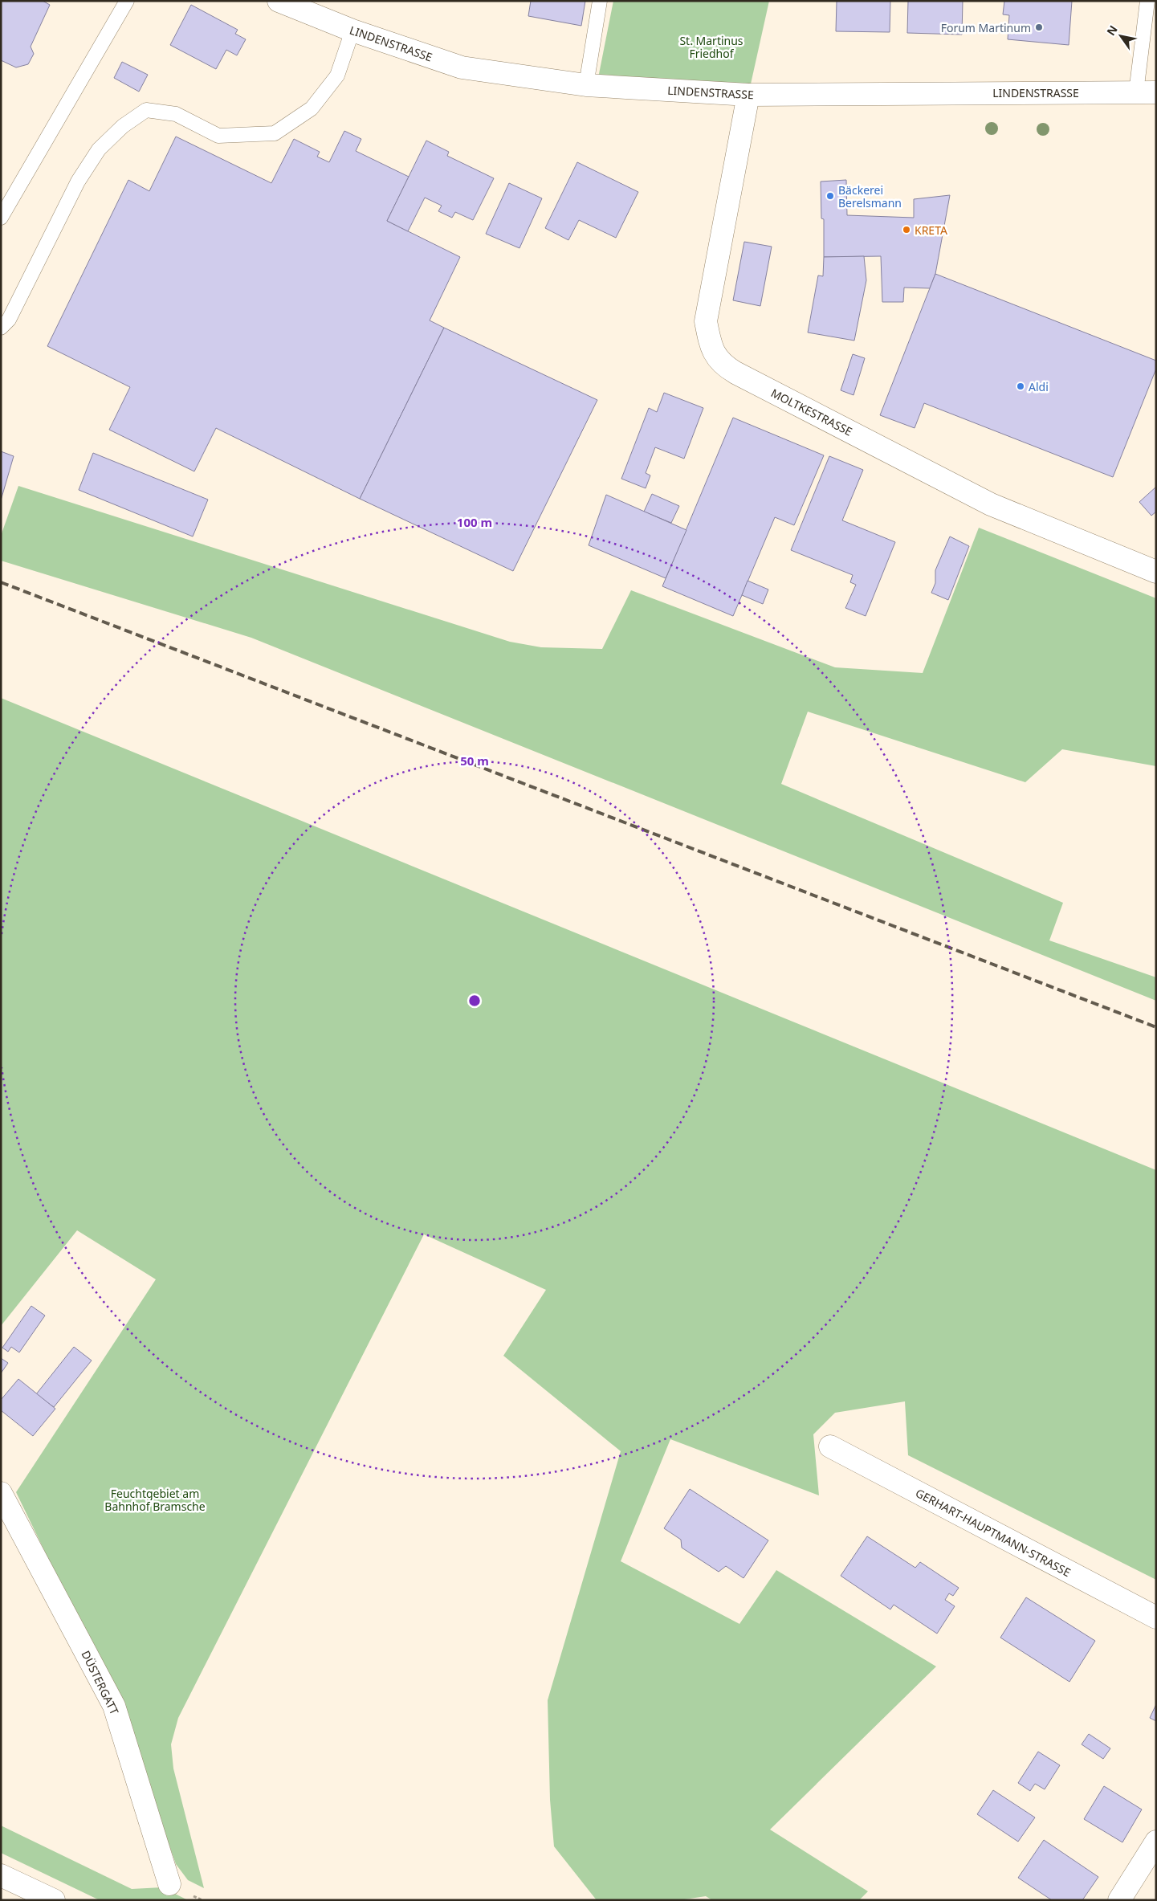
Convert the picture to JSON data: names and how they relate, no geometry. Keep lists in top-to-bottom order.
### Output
{
  "streets": {
    "main road": [
      "LINDENSTRASSE",
      "MOLTKESTRASSE",
      "GERHART-HAUPTMANN-STRASSE",
      "DÜSTERGATT"
    ]
  },
  "crossings": [
    ["LINDENSTRASSE", "MOLTKESTRASSE"]
  ],
  "parks": ["St. Martinus Friedhof", "Feuchtgebiet am Bahnhof Bramsche"],
  "places": [
    "Forum Martinum",
    "Bäckerei Berelsmann",
    "KRETA",
    "Aldi"
  ],
  "north": "top left",
  "rings": ["100 m", "50 m"]
}
